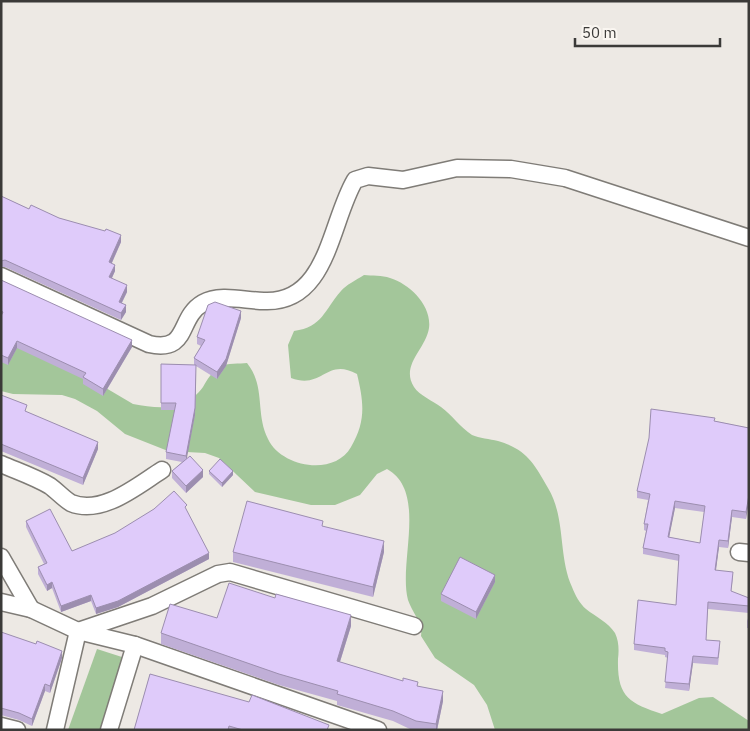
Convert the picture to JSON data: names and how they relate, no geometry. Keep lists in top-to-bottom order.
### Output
{
  "scale_bar": "50 m"
}
